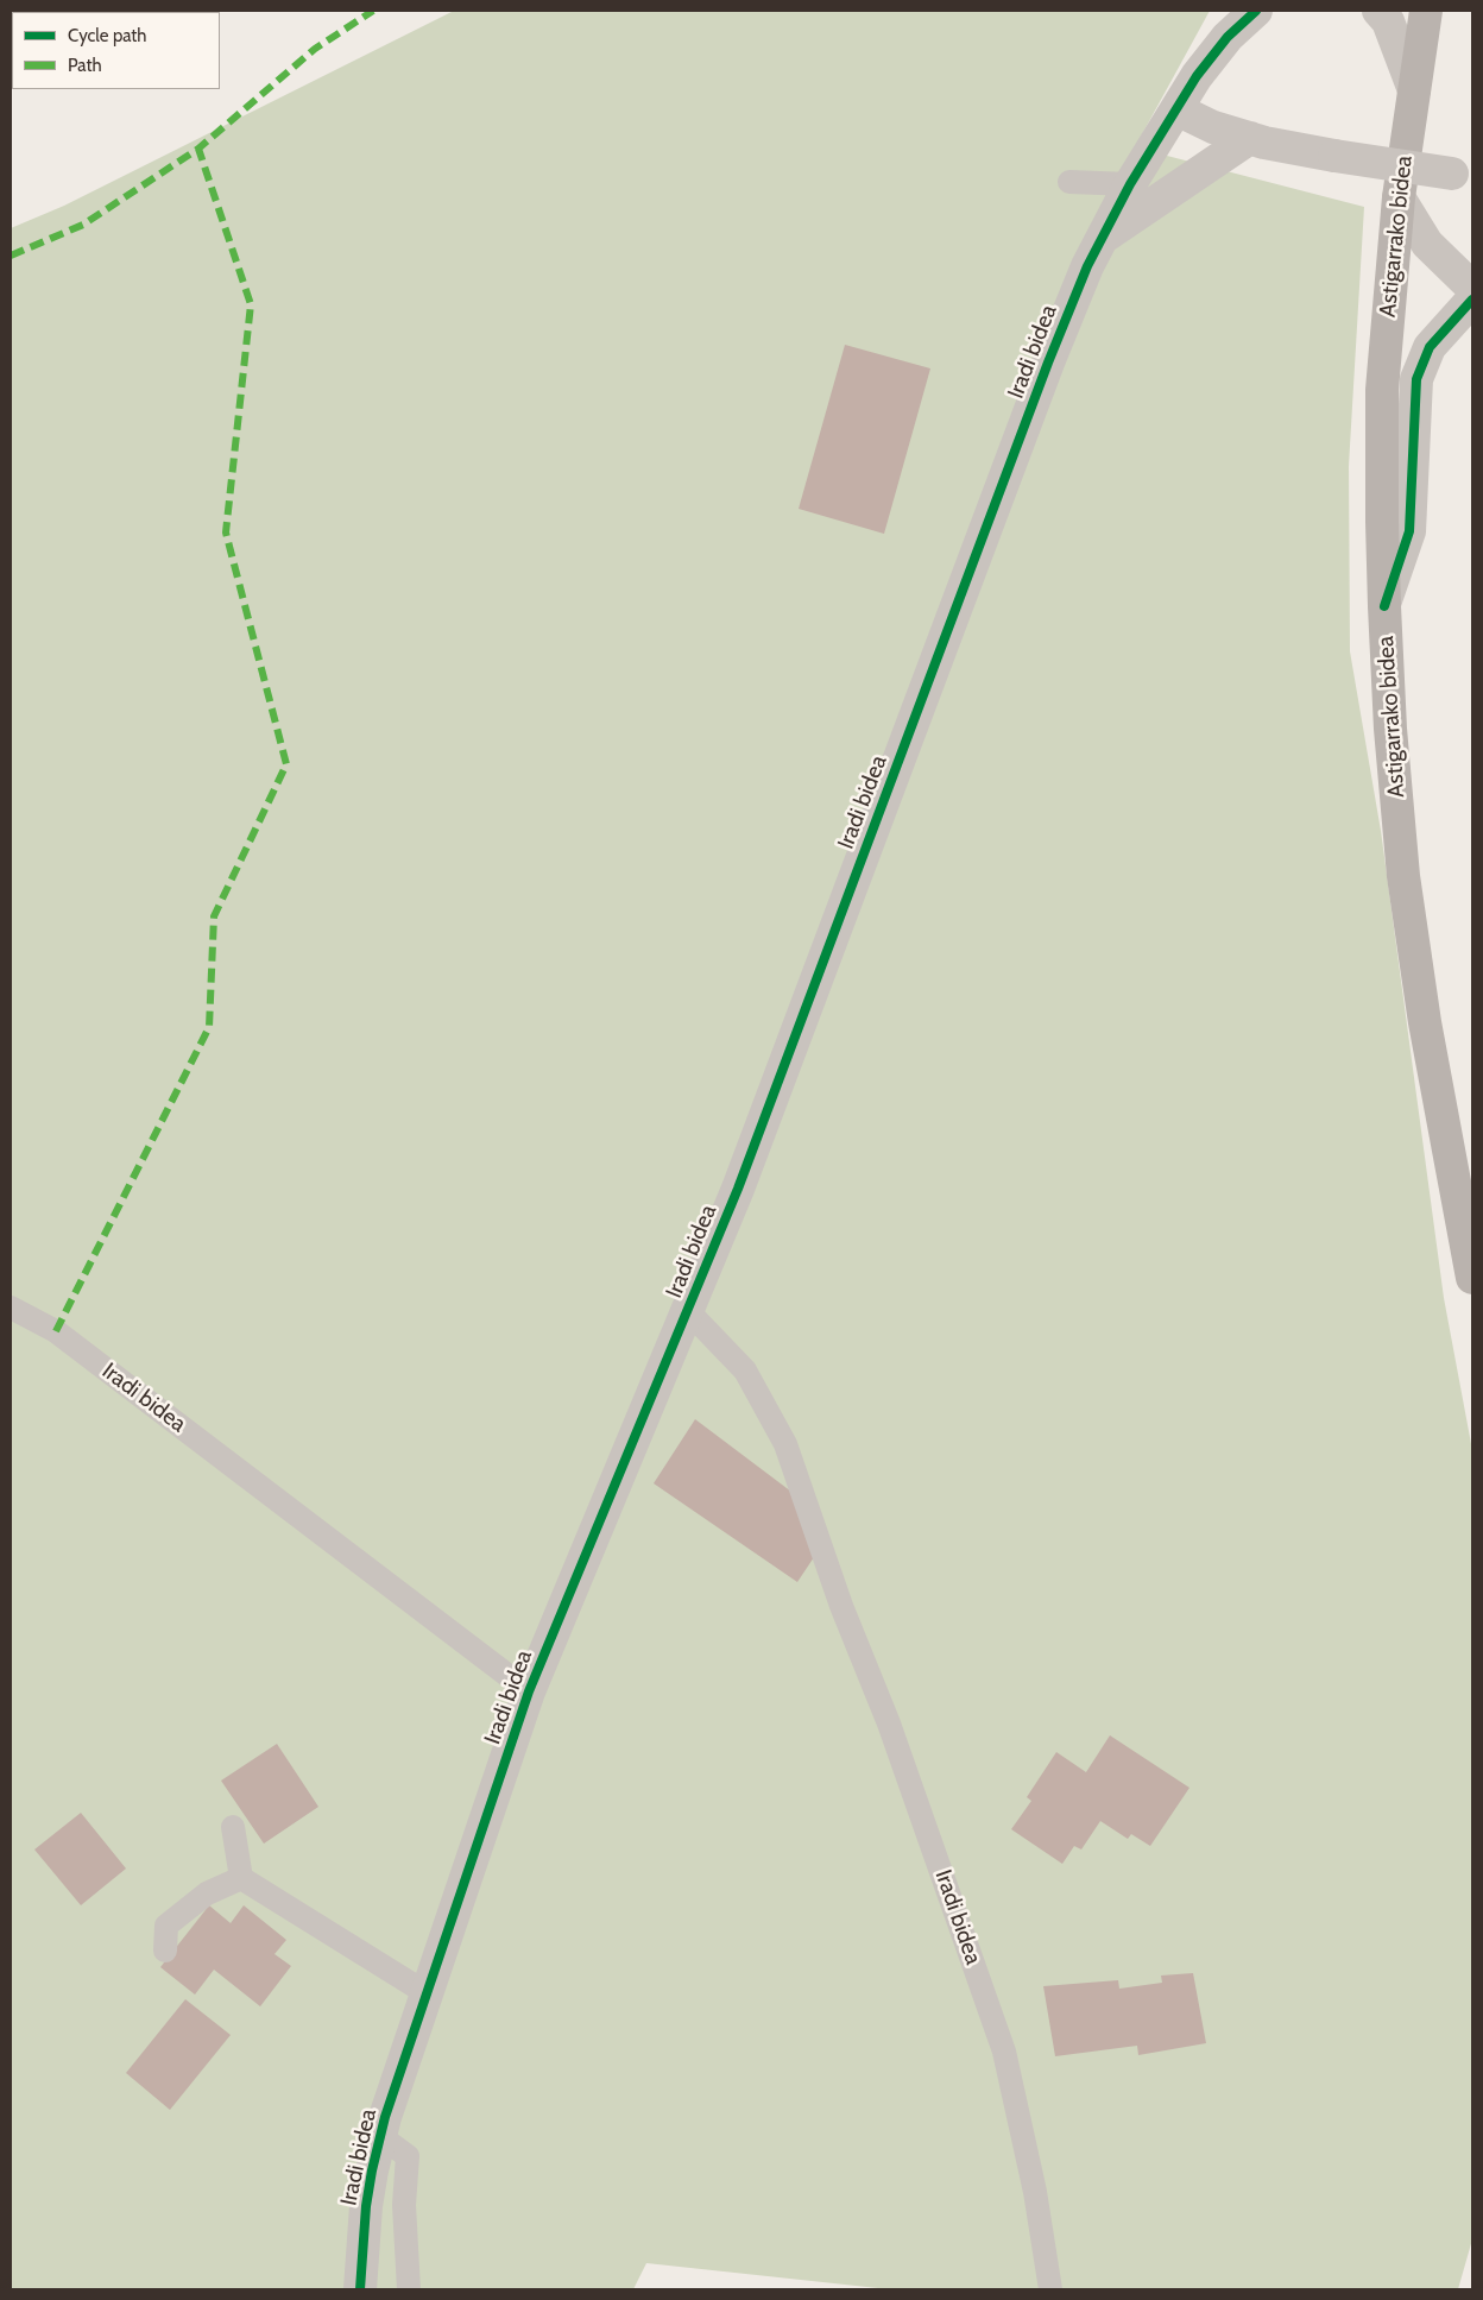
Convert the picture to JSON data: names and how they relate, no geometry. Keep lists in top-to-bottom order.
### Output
{
  "streets": {
    "main road": ["Astigarrako bidea"],
    "street": ["Iradi bidea"]
  },
  "legend": ["Cycle path", "Path"]
}
